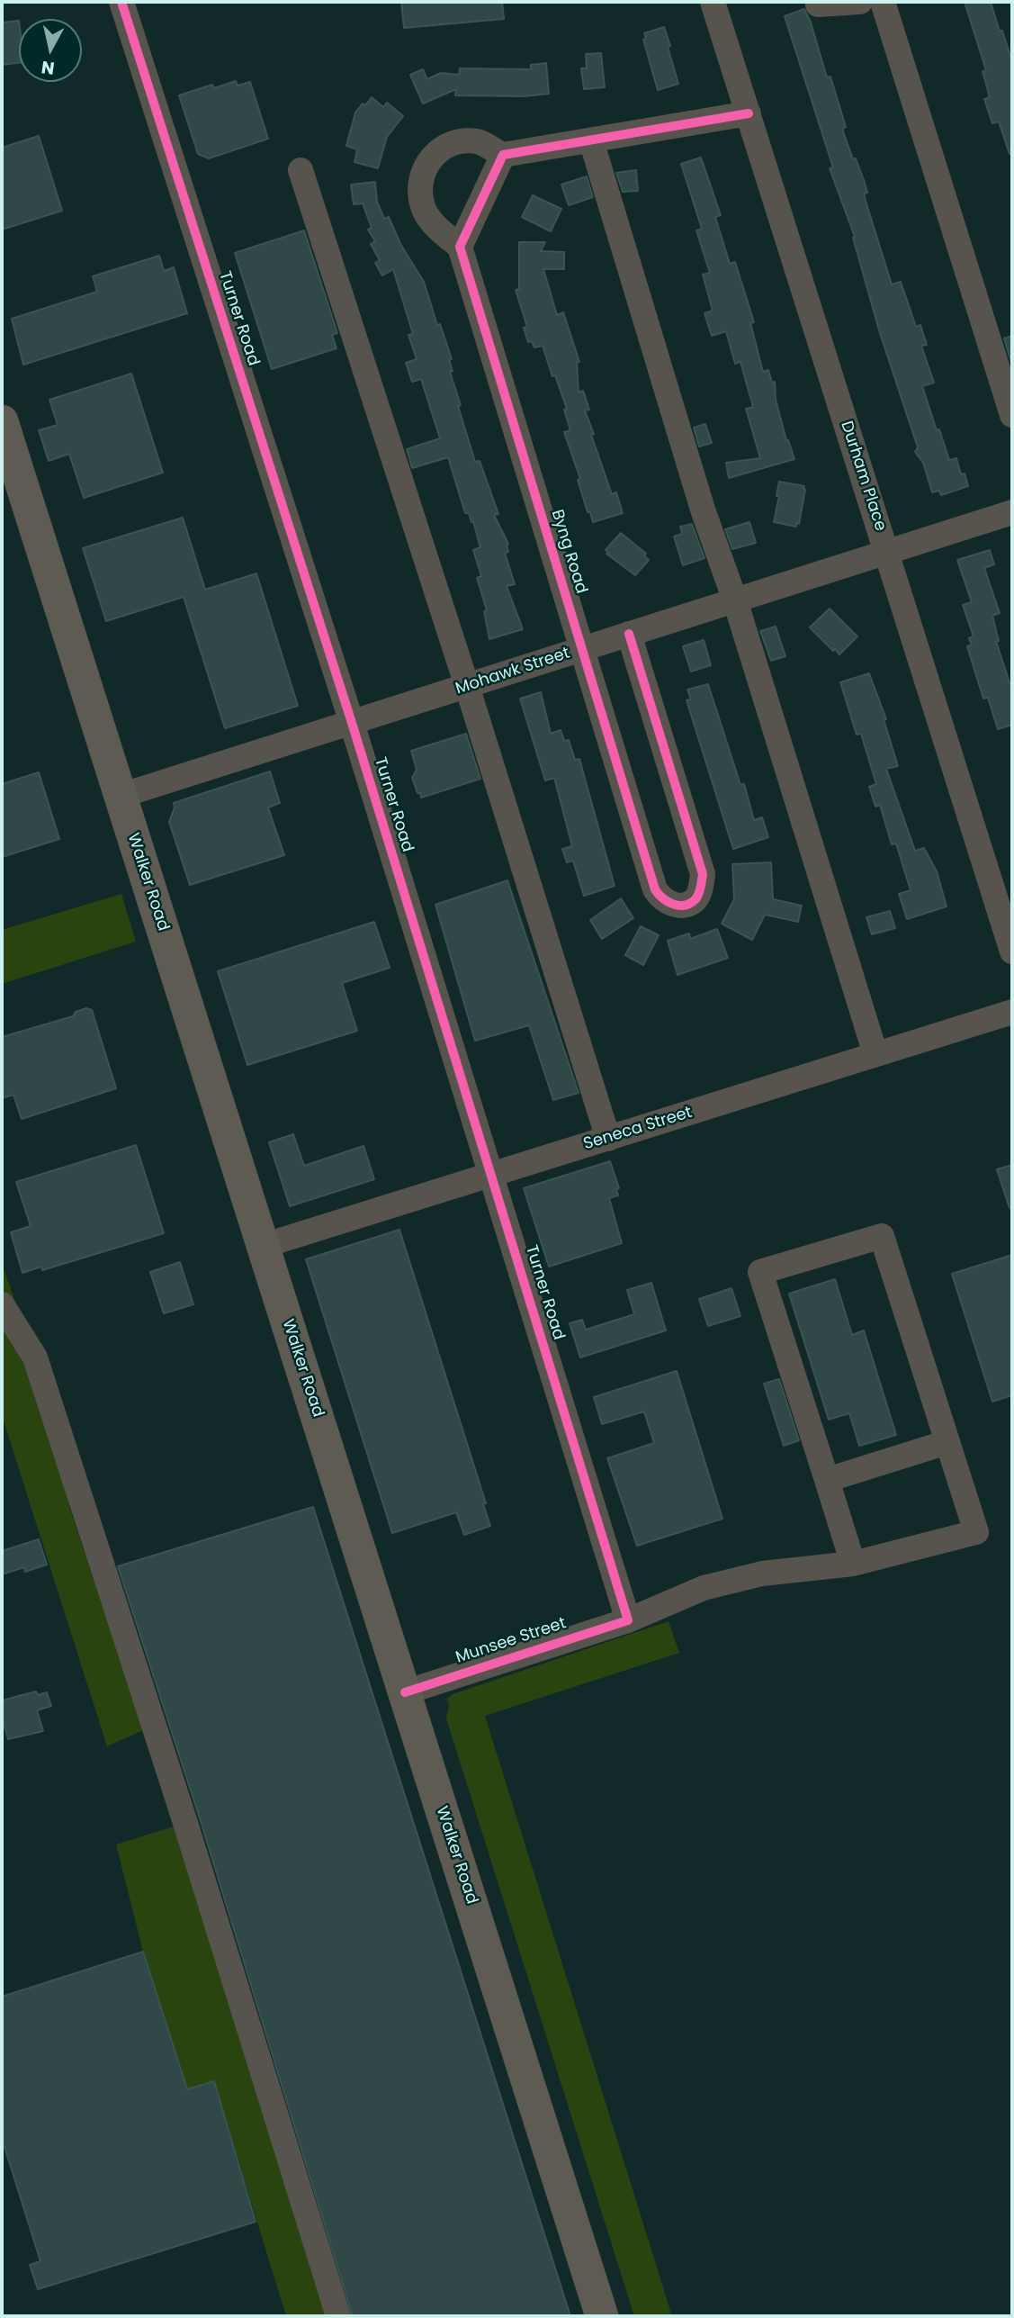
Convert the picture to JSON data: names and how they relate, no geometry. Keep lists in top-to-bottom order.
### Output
{
  "streets": {
    "main road": ["Walker Road"],
    "street": [
      "Turner Road",
      "Durham Place",
      "Byng Road",
      "Mohawk Street",
      "Seneca Street",
      "Munsee Street"
    ]
  },
  "crossings": [
    ["Turner Road", "Mohawk Street"],
    ["Turner Road", "Seneca Street"],
    ["Turner Road", "Munsee Street"],
    ["Durham Place", "Mohawk Street"],
    ["Byng Road", "Mohawk Street"],
    ["Mohawk Street", "Walker Road"],
    ["Walker Road", "Seneca Street"],
    ["Walker Road", "Munsee Street"]
  ],
  "north": "bottom"
}
